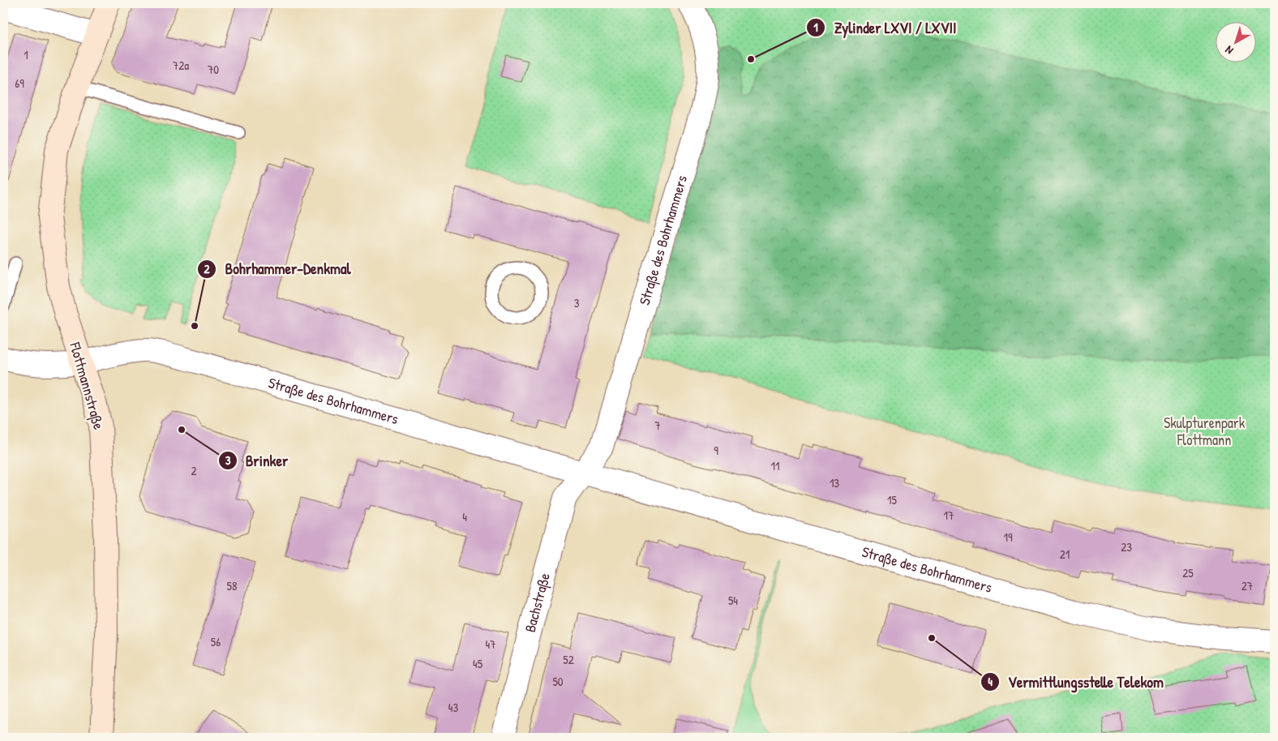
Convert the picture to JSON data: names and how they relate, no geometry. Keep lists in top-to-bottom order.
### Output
{
  "streets": {
    "street": ["Straße des Bohrhammers", "Flottmannstraße", "Bachstraße"]
  },
  "crossings": [
    ["Straße des Bohrhammers", "Flottmannstraße"],
    ["Straße des Bohrhammers", "Bachstraße"]
  ],
  "parks": ["Skulpturenpark Flottmann"],
  "places": [
    "Zylinder LXVI / LXVII",
    "Bohrhammer-Denkmal",
    "Brinker",
    "Vermittlungsstelle Telekom"
  ],
  "house_numbers": [
    "1",
    "72a",
    "70",
    "69",
    "3",
    "7",
    "9",
    "11",
    "2",
    "13",
    "15",
    "17",
    "4",
    "19",
    "23",
    "21",
    "25",
    "58",
    "27",
    "54",
    "56",
    "47",
    "52",
    "45",
    "50",
    "43"
  ],
  "north": "bottom left"
}
